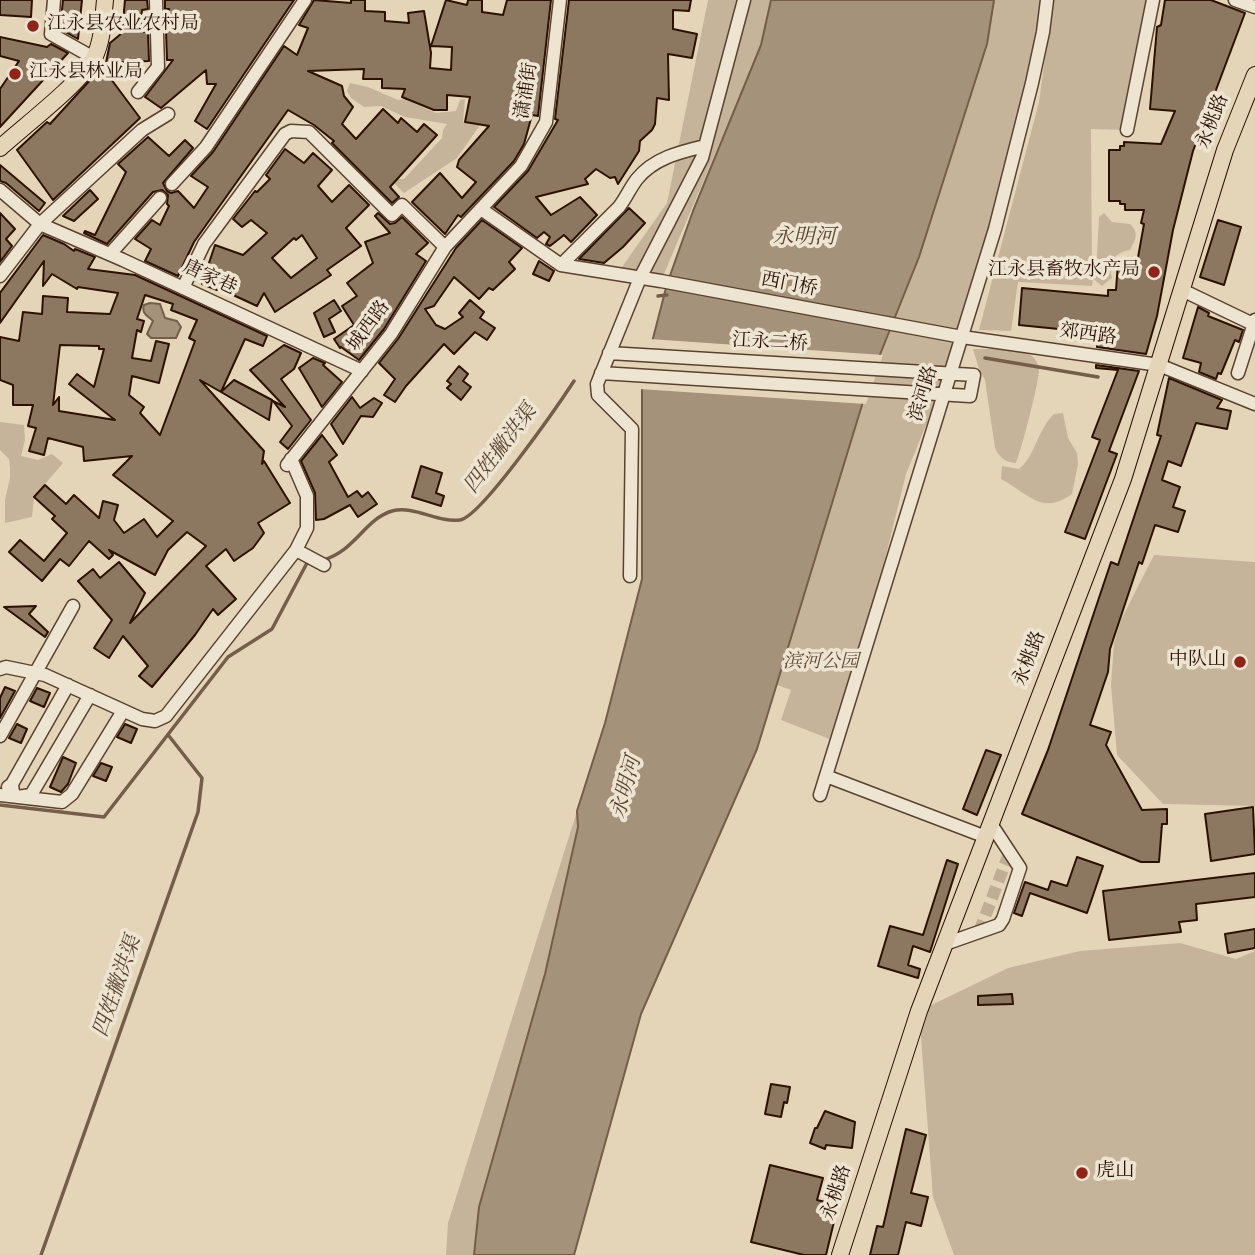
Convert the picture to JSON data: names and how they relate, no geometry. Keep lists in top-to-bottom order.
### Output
{
  "streets": {
    "main road": ["永桃路"],
    "street": [
      "潇浦街",
      "唐家巷",
      "西门桥",
      "城西路",
      "郊西路",
      "江永二桥",
      "滨河路"
    ]
  },
  "crossings": [
    ["潇浦街", "城西路"],
    ["永桃路", "郊西路"],
    ["唐家巷", "城西路"],
    ["西门桥", "郊西路"],
    ["郊西路", "滨河路"],
    ["江永二桥", "滨河路"]
  ],
  "water": ["永明河", "四姓撇洪渠"],
  "parks": ["滨河公园"],
  "places": [
    "江永县农业农村局",
    "江永县林业局",
    "江永县畜牧水产局",
    "中队山",
    "虎山"
  ]
}
